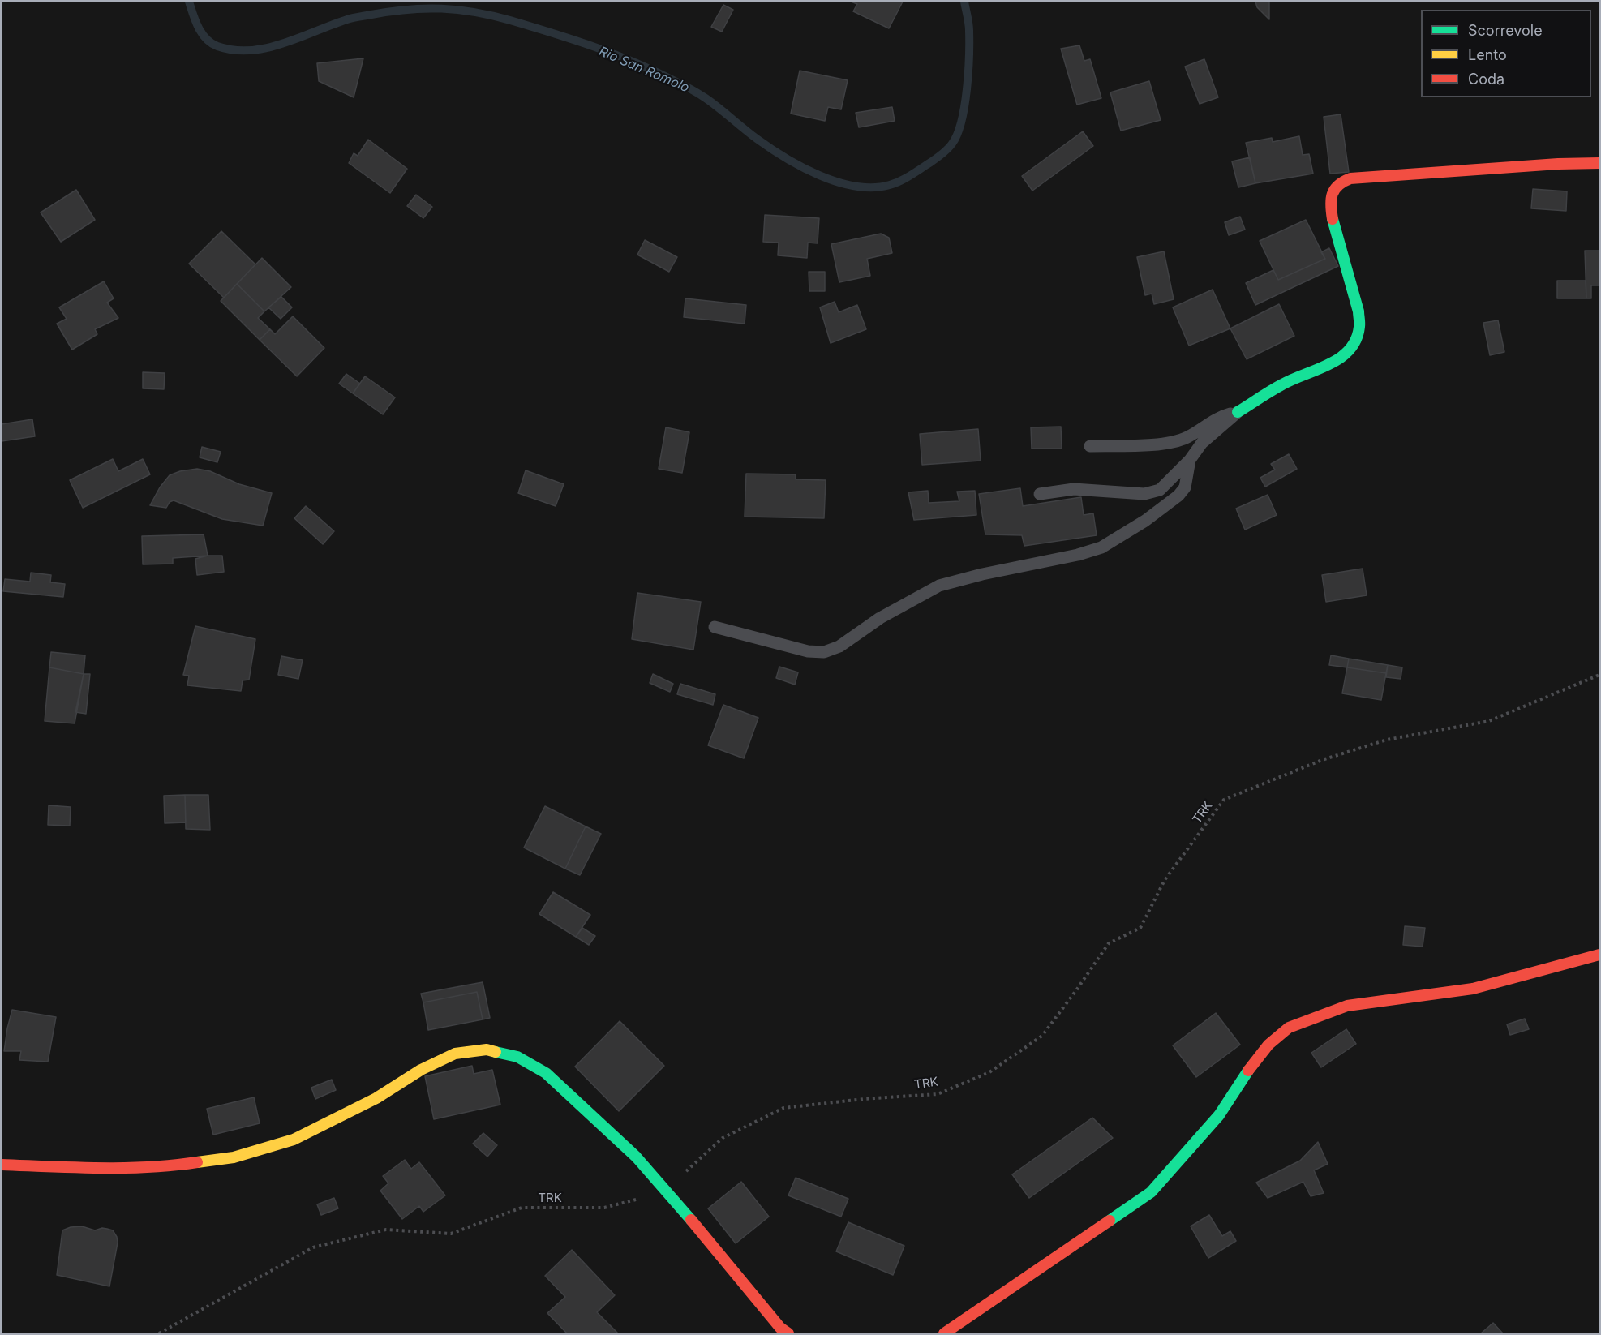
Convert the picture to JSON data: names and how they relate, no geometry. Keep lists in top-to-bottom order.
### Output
{
  "streets": {
    "path": ["TRK"]
  },
  "water": ["Rio San Romolo"],
  "legend": ["Scorrevole", "Lento", "Coda"]
}
